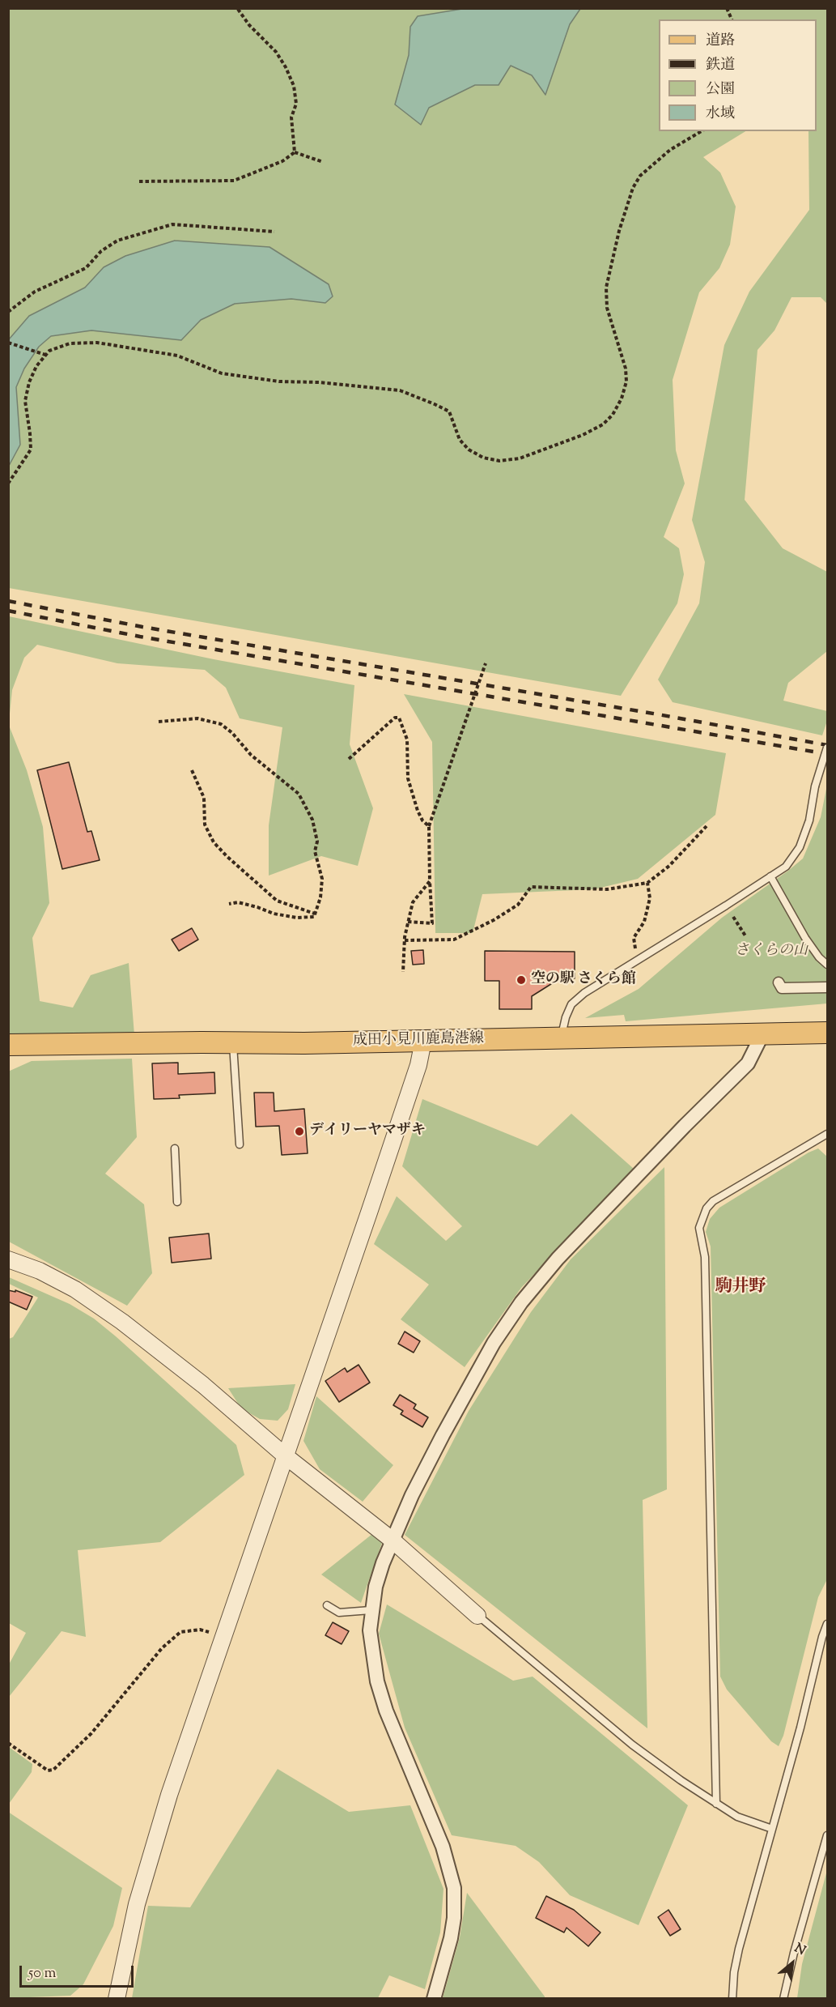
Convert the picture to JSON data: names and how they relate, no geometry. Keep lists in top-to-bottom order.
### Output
{
  "streets": {
    "main road": ["成田小見川鹿島港線"]
  },
  "districts": ["駒井野"],
  "parks": ["さくらの山"],
  "places": ["空の駅 さくら館", "デイリーヤマザキ"],
  "legend": [
    "道路",
    "鉄道",
    "公園",
    "水域"
  ],
  "scale_bar": "50 m",
  "north": "top right"
}
